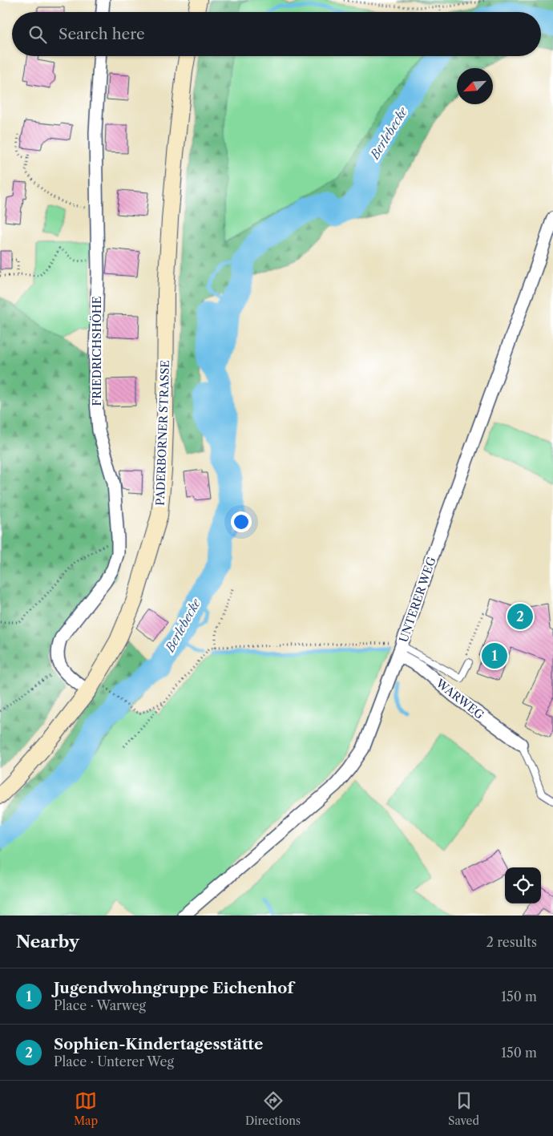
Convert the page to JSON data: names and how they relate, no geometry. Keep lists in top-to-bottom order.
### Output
{
  "streets": {
    "main road": ["PADERBORNER STRASSE"],
    "street": ["FRIEDRICHSHÖHE", "UNTERER WEG", "WARWEG"]
  },
  "crossings": [
    ["UNTERER WEG", "WARWEG"]
  ],
  "water": ["Berlebecke"],
  "north": "bottom left",
  "page": {
    "search": "Search here",
    "pins": ["2", "1"],
    "heading": ["Nearby", "2 results"],
    "list": [
      {
        "mark": "1",
        "name": "Jugendwohngruppe Eichenhof",
        "note": "Place · Warweg",
        "value": "150 m"
      },
      {
        "mark": "2",
        "name": "Sophien-Kindertagesstätte",
        "note": "Place · Unterer Weg",
        "value": "150 m"
      }
    ],
    "nav": ["Map", "Directions", "Saved"]
  }
}
